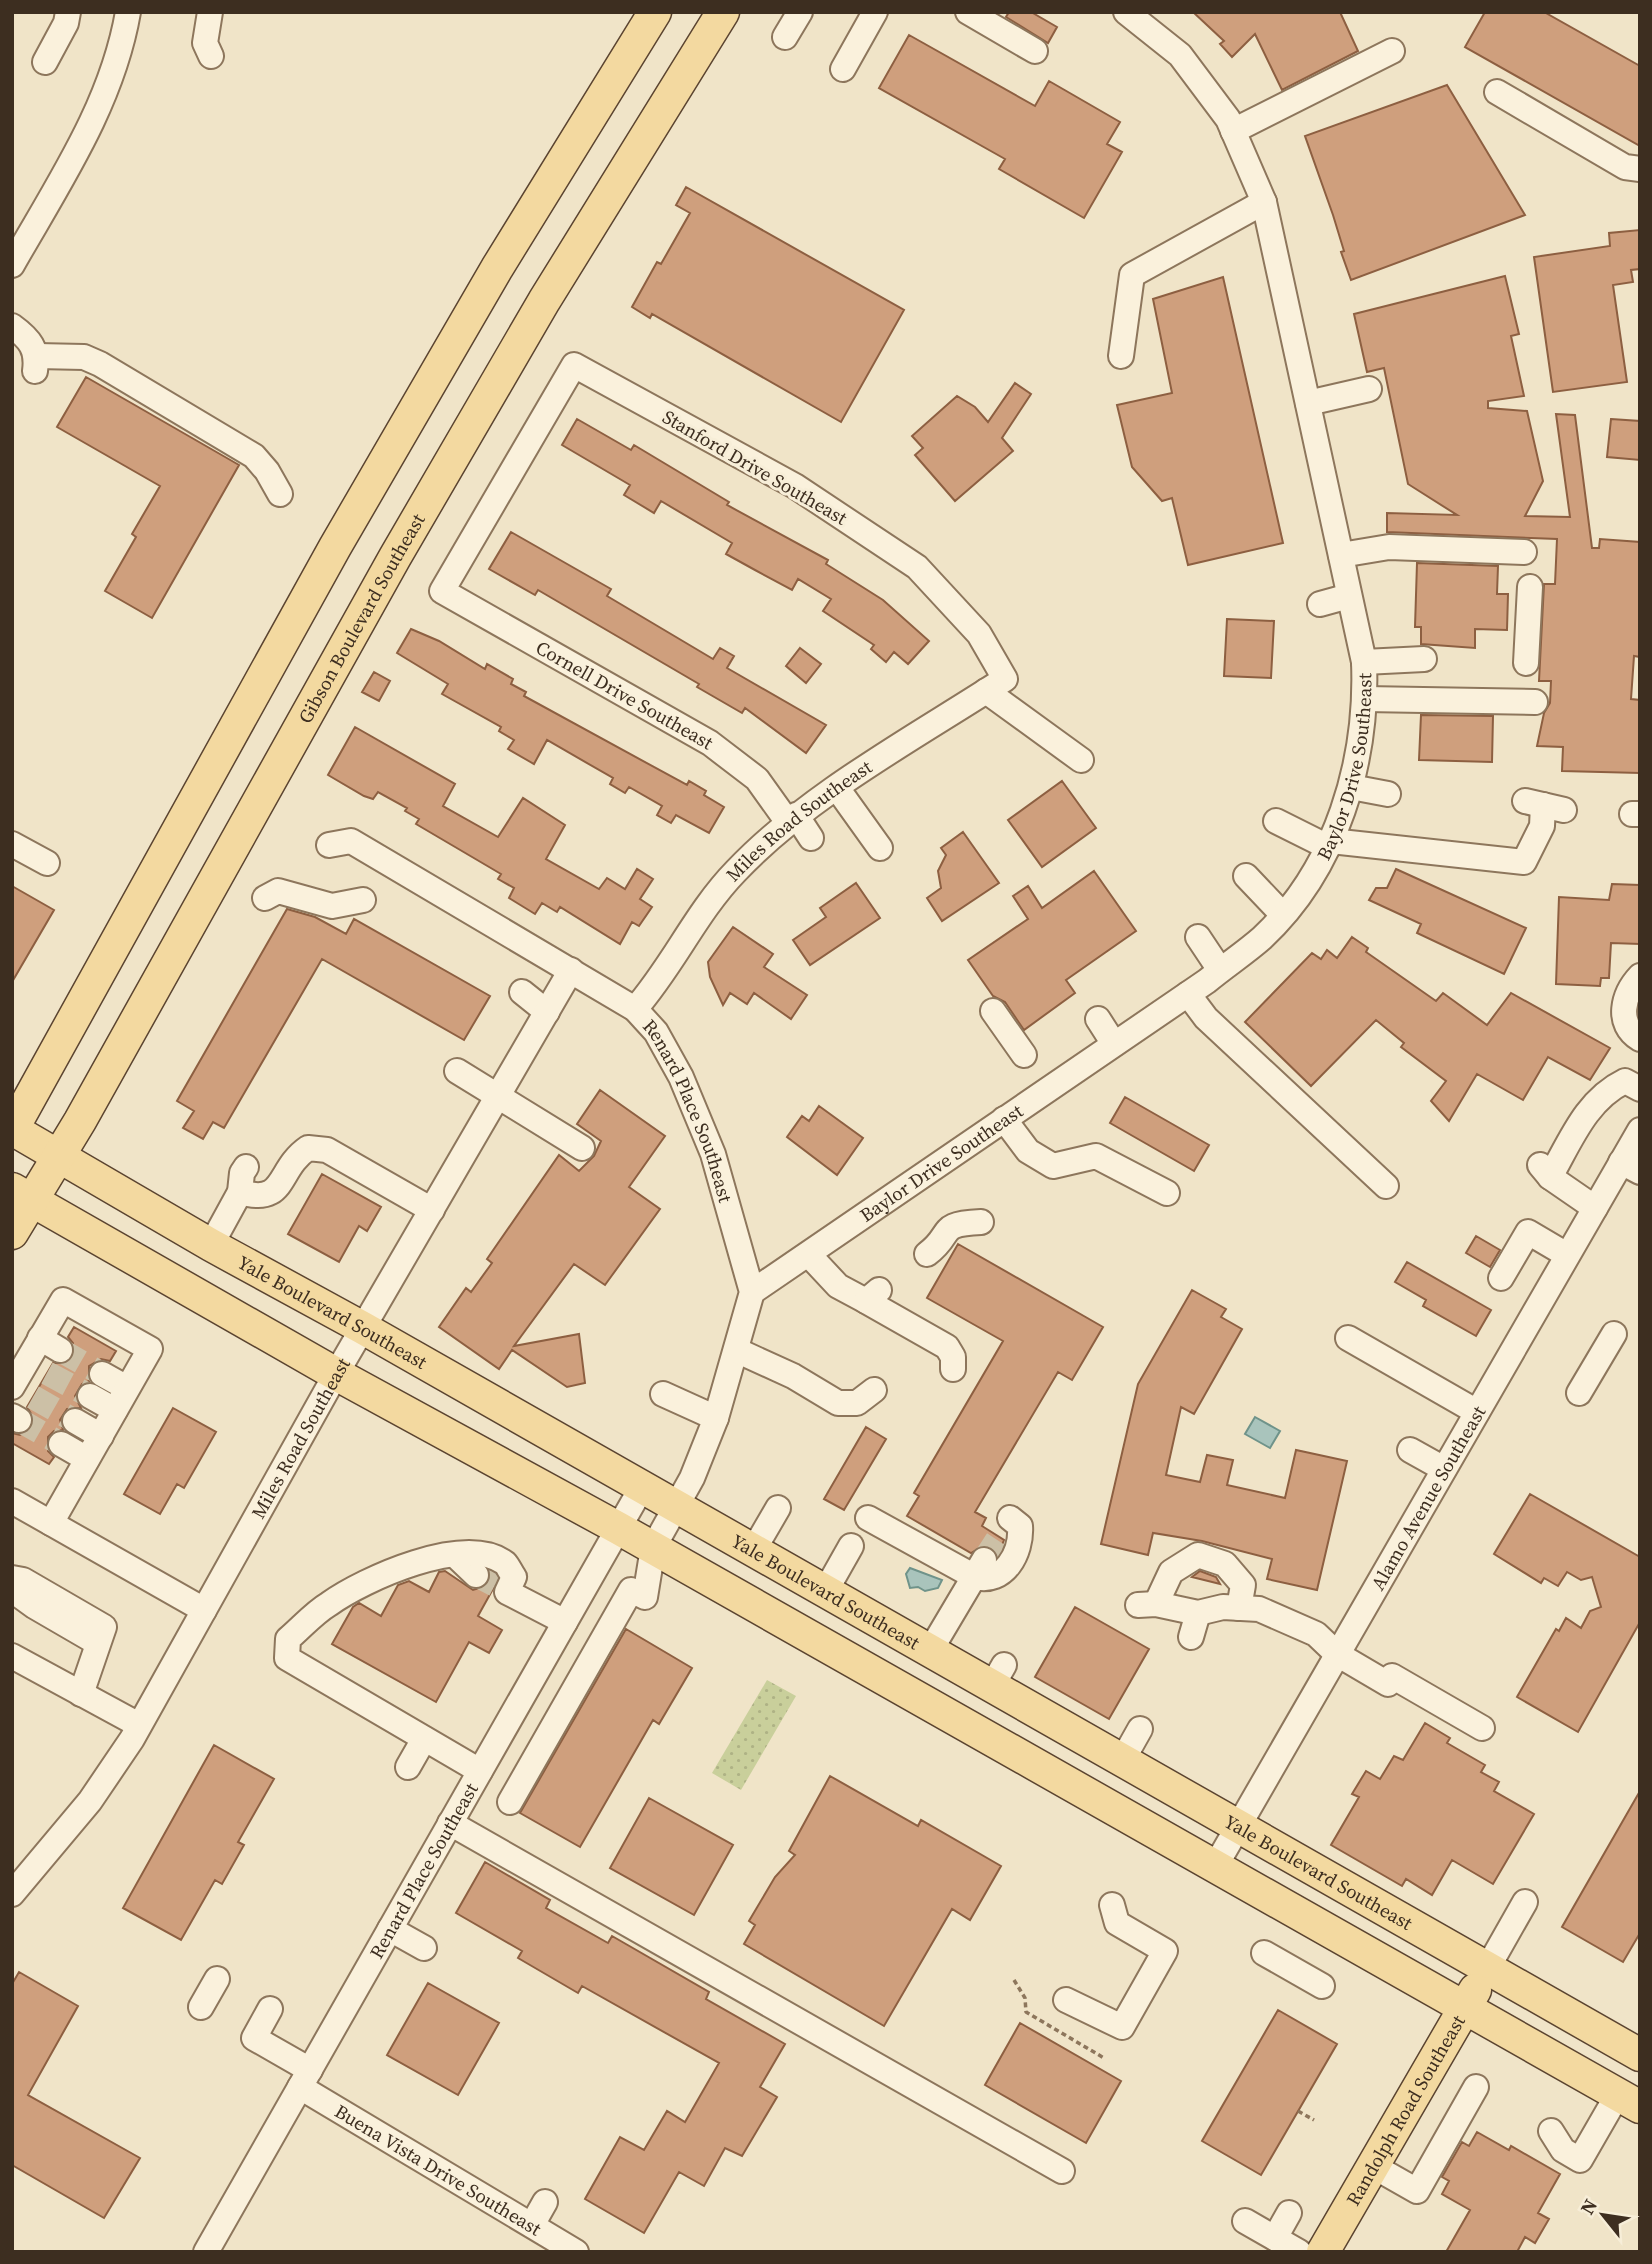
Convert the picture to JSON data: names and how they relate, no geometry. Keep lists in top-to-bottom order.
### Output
{
  "streets": {
    "main road": ["Gibson Boulevard Southeast", "Yale Boulevard Southeast", "Randolph Road Southeast"],
    "street": [
      "Stanford Drive Southeast",
      "Cornell Drive Southeast",
      "Baylor Drive Southeast",
      "Miles Road Southeast",
      "Renard Place Southeast",
      "Alamo Avenue Southeast",
      "Buena Vista Drive Southeast"
    ]
  },
  "crossings": [
    ["Stanford Drive Southeast", "Cornell Drive Southeast"],
    ["Stanford Drive Southeast", "Miles Road Southeast"],
    ["Gibson Boulevard Southeast", "Yale Boulevard Southeast"],
    ["Cornell Drive Southeast", "Miles Road Southeast"],
    ["Baylor Drive Southeast", "Renard Place Southeast"],
    ["Miles Road Southeast", "Renard Place Southeast"],
    ["Miles Road Southeast", "Yale Boulevard Southeast"],
    ["Renard Place Southeast", "Yale Boulevard Southeast"],
    ["Renard Place Southeast", "Buena Vista Drive Southeast"],
    ["Yale Boulevard Southeast", "Alamo Avenue Southeast"],
    ["Yale Boulevard Southeast", "Randolph Road Southeast"]
  ],
  "north": "top left"
}
